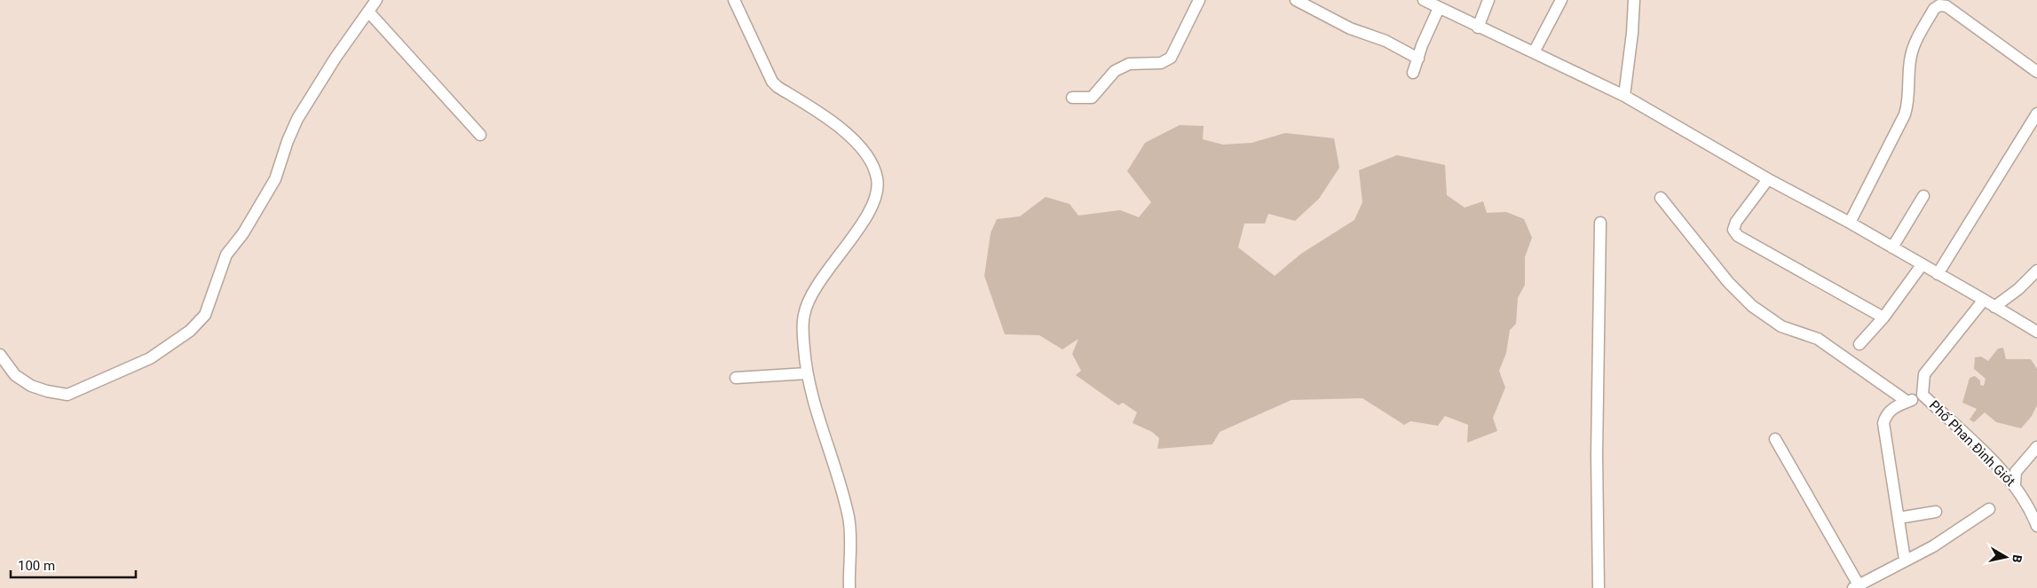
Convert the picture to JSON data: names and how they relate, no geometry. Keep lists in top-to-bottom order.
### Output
{
  "streets": {
    "street": ["Phố Phan Đình Giót"]
  },
  "scale_bar": "100 m",
  "north": "right"
}
